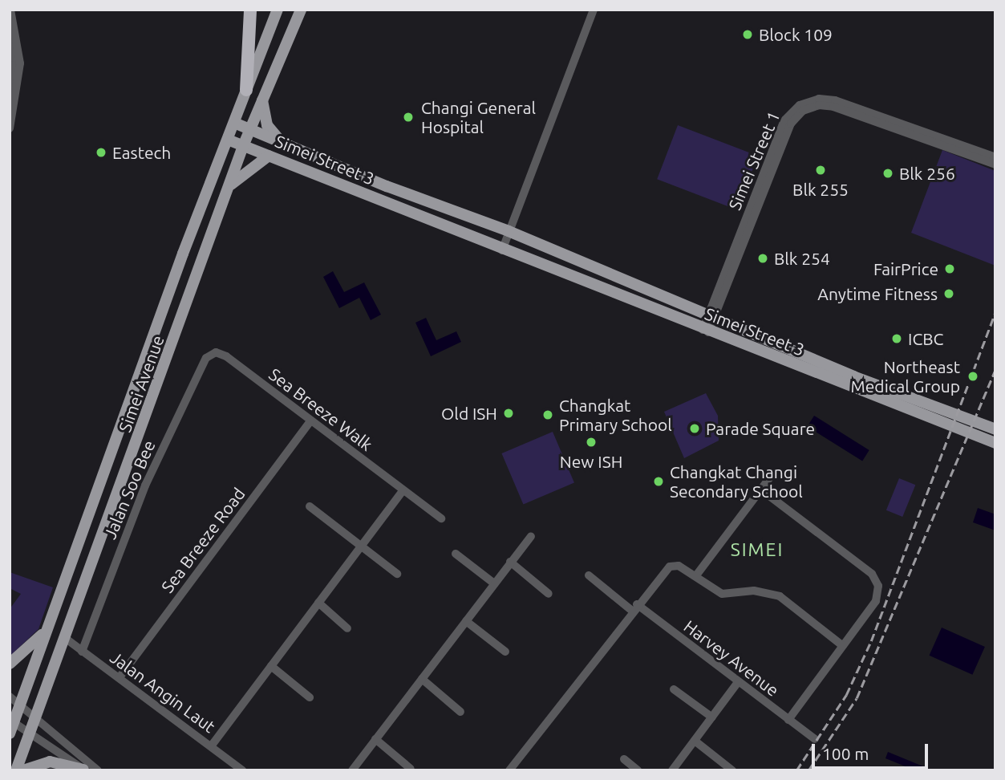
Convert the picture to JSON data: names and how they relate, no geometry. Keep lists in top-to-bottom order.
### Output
{
  "streets": {
    "main road": ["Simei Street 3", "Simei Avenue"],
    "street": [
      "Simei Street 1",
      "Sea Breeze Walk",
      "Jalan Soo Bee",
      "Sea Breeze Road",
      "Harvey Avenue",
      "Jalan Angin Laut"
    ]
  },
  "crossings": [
    ["Simei Street 3", "Simei Street 1"],
    ["Simei Street 3", "Simei Avenue"],
    ["Simei Avenue", "Jalan Angin Laut"],
    ["Sea Breeze Walk", "Jalan Soo Bee"],
    ["Sea Breeze Walk", "Sea Breeze Road"],
    ["Jalan Soo Bee", "Jalan Angin Laut"],
    ["Sea Breeze Road", "Jalan Angin Laut"]
  ],
  "districts": ["SIMEI"],
  "places": [
    "Block 109",
    "Changi General Hospital",
    "Eastech",
    "Blk 255",
    "Blk 256",
    "Blk 254",
    "FairPrice",
    "Anytime Fitness",
    "ICBC",
    "Northeast Medical Group",
    "Old ISH",
    "Changkat Primary School",
    "Parade Square",
    "New ISH",
    "Changkat Changi Secondary School"
  ],
  "scale_bar": "100 m"
}
